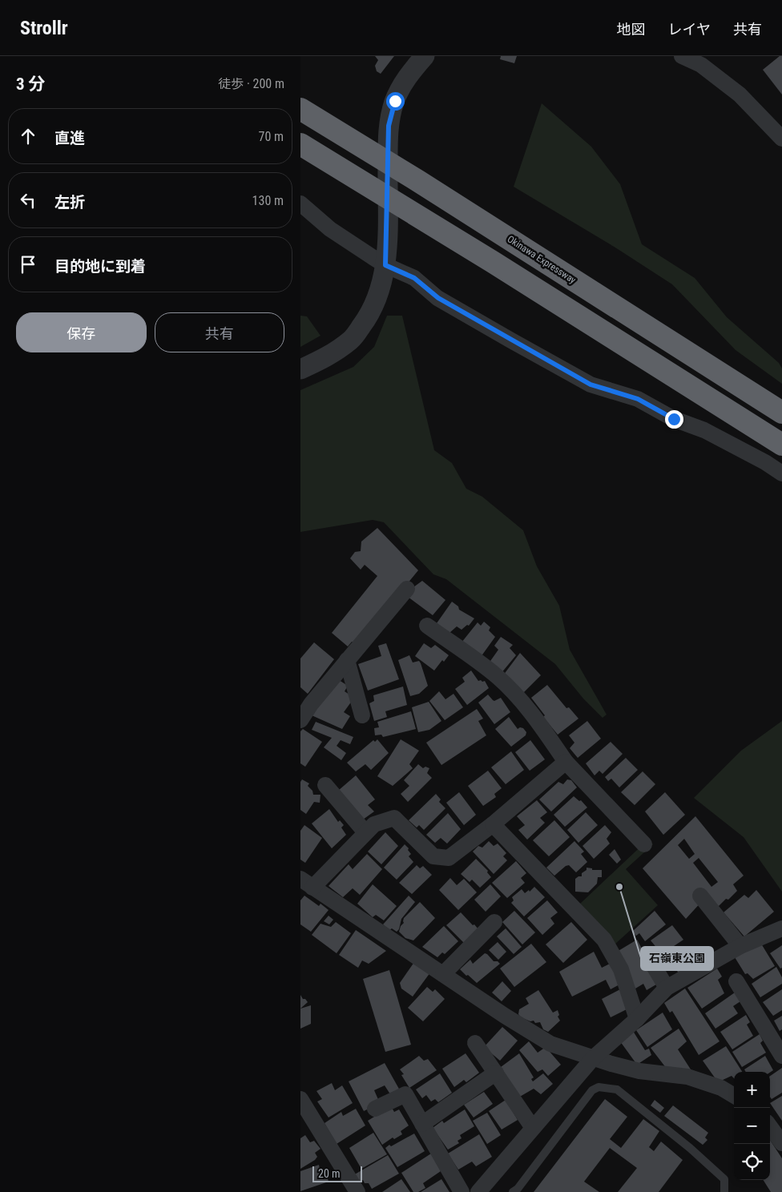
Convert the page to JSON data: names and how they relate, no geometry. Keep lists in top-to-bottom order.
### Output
{
  "streets": {
    "highway": ["Okinawa Expressway"]
  },
  "places": ["石嶺東公園"],
  "scale_bar": "20 m",
  "page": {
    "header": "Strollr",
    "nav": ["地図", "レイヤ", "共有"],
    "heading": ["3 分", "徒歩 · 200 m"],
    "list": [
      ["直進", "70 m"],
      ["左折", "130 m"],
      "目的地に到着"
    ],
    "buttons": ["保存", "共有"],
    "map_buttons": ["+", "−"],
    "scale": "20 m"
  }
}
